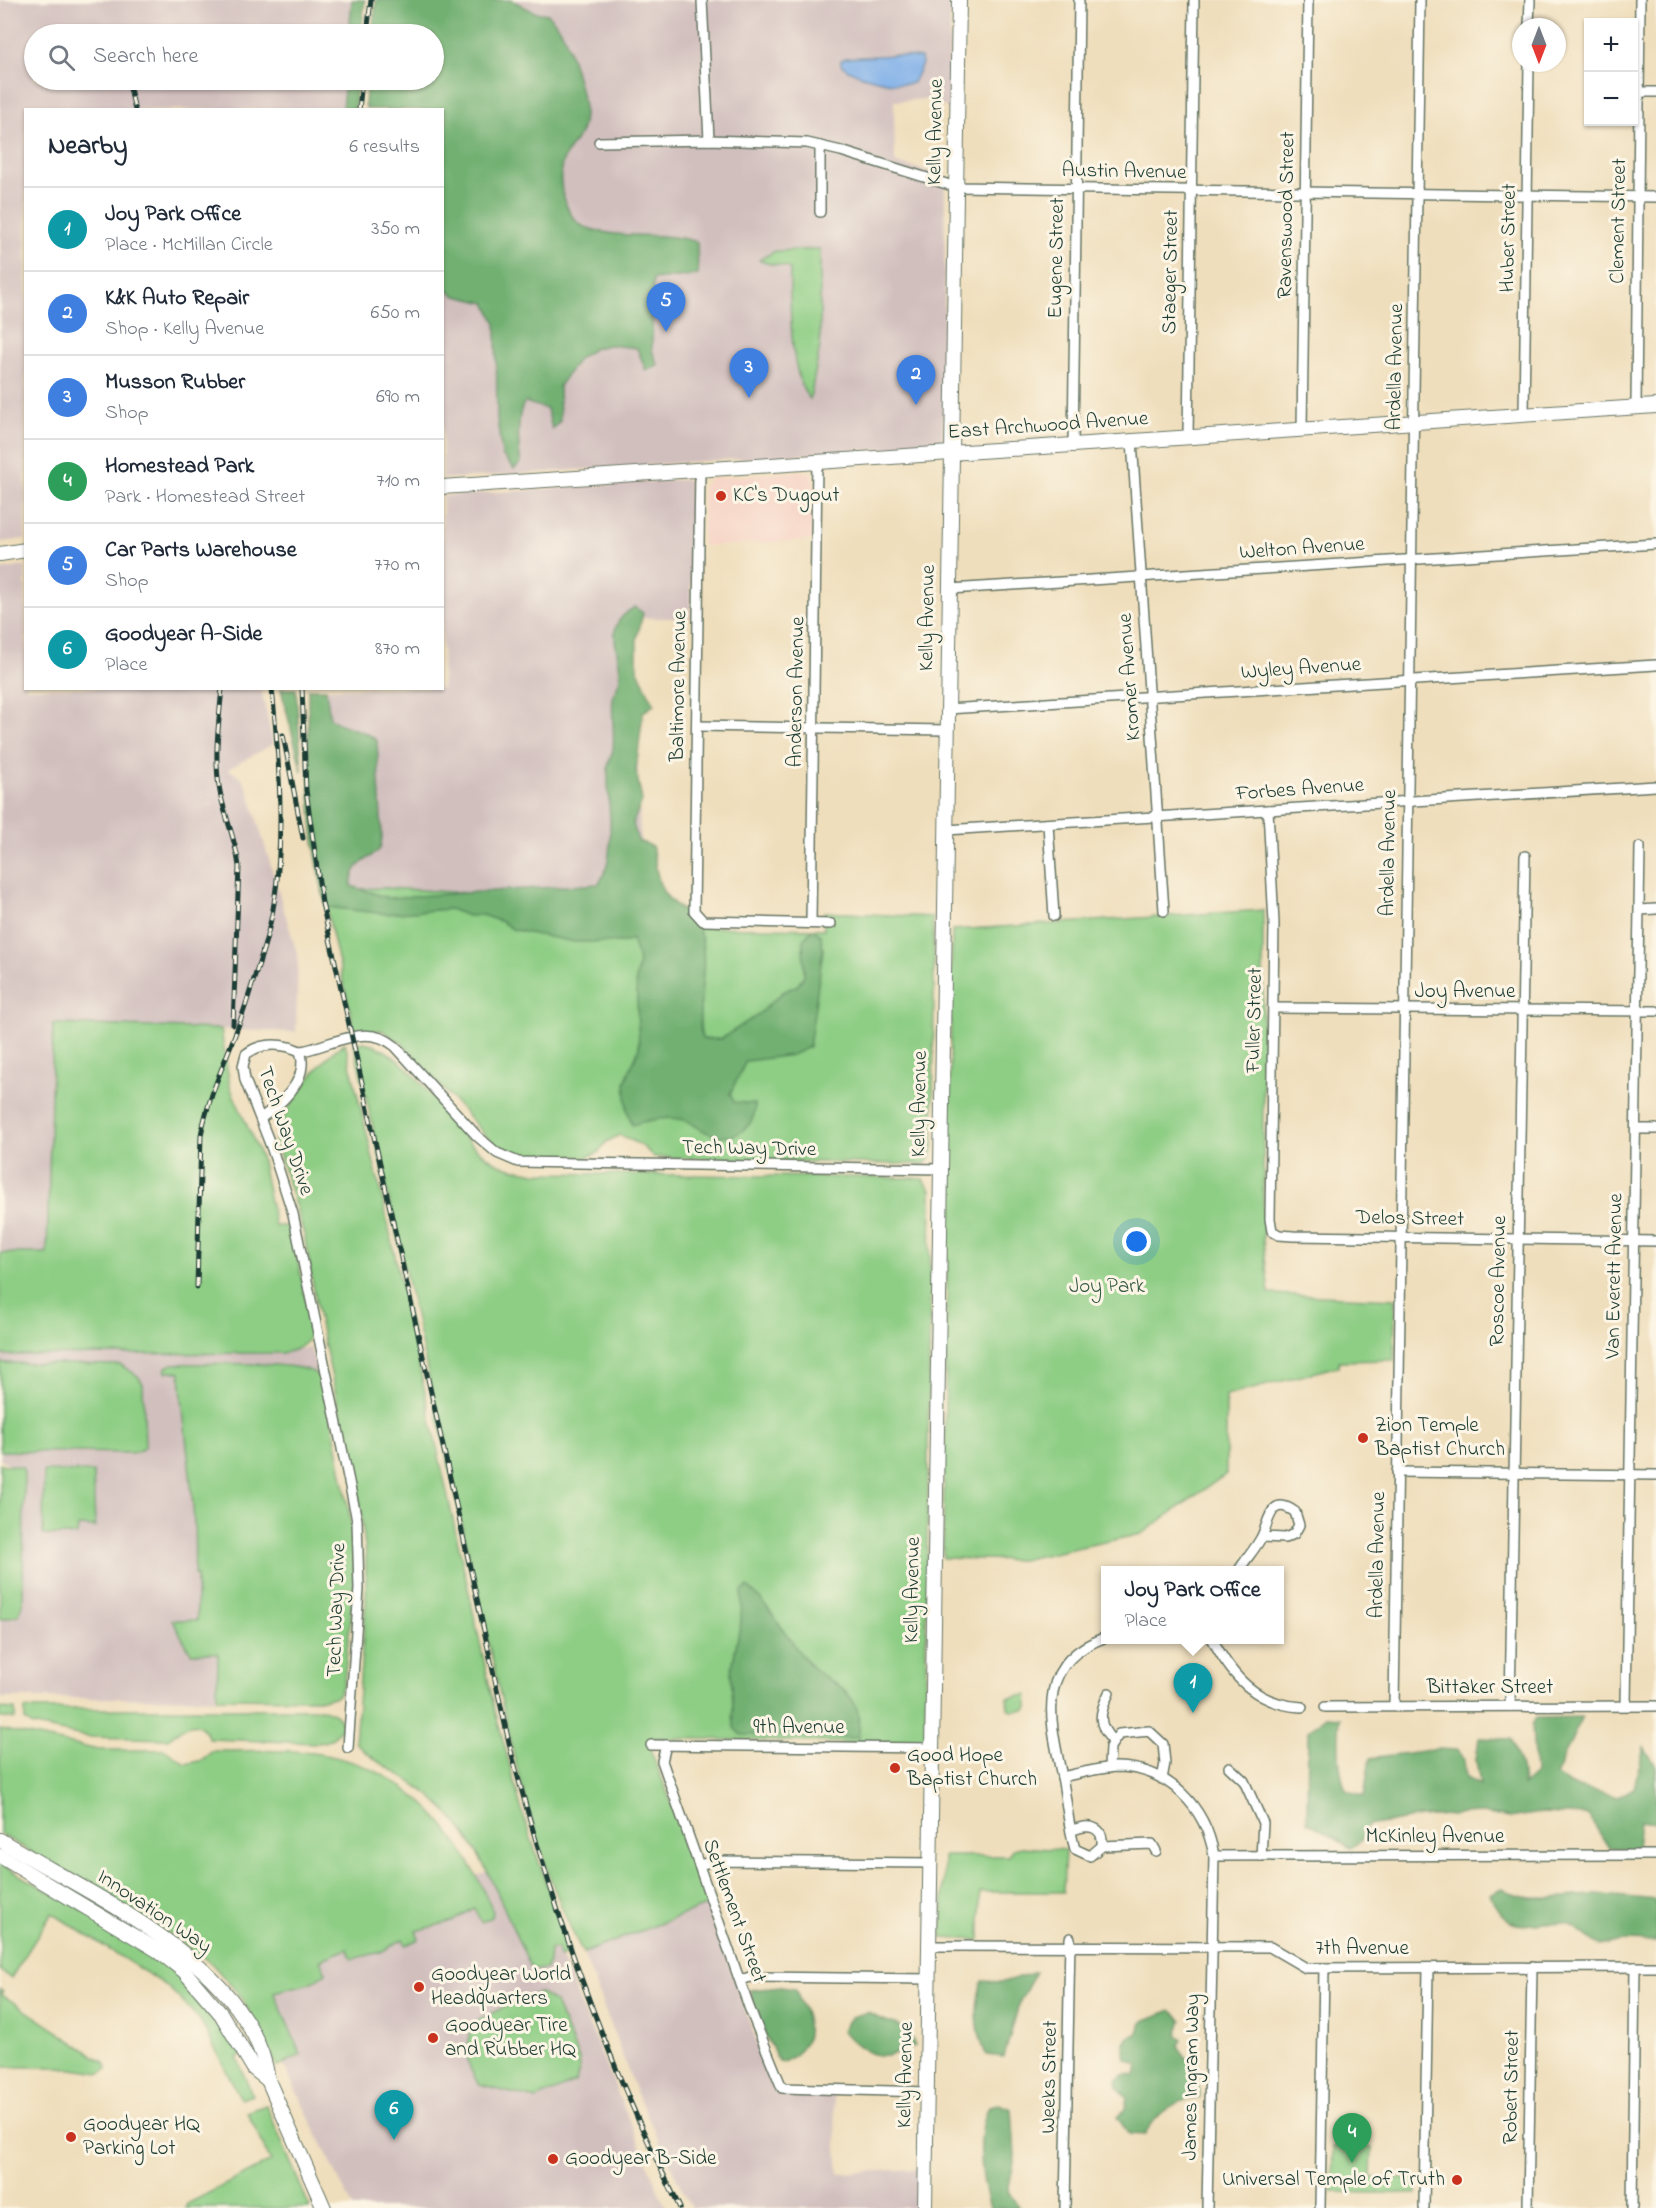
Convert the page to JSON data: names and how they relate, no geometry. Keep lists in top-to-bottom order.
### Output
{
  "streets": {
    "main road": ["Kelly Avenue", "East Archwood Avenue", "Innovation Way"],
    "street": [
      "Austin Avenue",
      "Ravenswood Street",
      "Clement Street",
      "Huber Street",
      "Eugene Street",
      "Staeger Street",
      "Ardella Avenue",
      "Welton Avenue",
      "Wyley Avenue",
      "Kromer Avenue",
      "Baltimore Avenue",
      "Anderson Avenue",
      "Forbes Avenue",
      "Joy Avenue",
      "Fuller Street",
      "Tech Way Drive",
      "Delos Street",
      "Van Everett Avenue",
      "Roscoe Avenue",
      "Bittaker Street",
      "9th Avenue",
      "McKinley Avenue",
      "Settlement Street",
      "7th Avenue",
      "Weeks Street",
      "James Ingram Way",
      "Robert Street"
    ]
  },
  "crossings": [
    ["Kelly Avenue", "Austin Avenue"],
    ["Kelly Avenue", "East Archwood Avenue"],
    ["Kelly Avenue", "Welton Avenue"],
    ["Kelly Avenue", "Wyley Avenue"],
    ["Kelly Avenue", "Forbes Avenue"],
    ["Kelly Avenue", "Tech Way Drive"],
    ["Kelly Avenue", "9th Avenue"],
    ["Kelly Avenue", "Settlement Street"],
    ["Kelly Avenue", "7th Avenue"],
    ["Austin Avenue", "Ravenswood Street"],
    ["Austin Avenue", "Clement Street"],
    ["Austin Avenue", "Huber Street"],
    ["Austin Avenue", "Eugene Street"],
    ["Austin Avenue", "Staeger Street"],
    ["Austin Avenue", "Ardella Avenue"],
    ["Ravenswood Street", "East Archwood Avenue"],
    ["Clement Street", "East Archwood Avenue"],
    ["Huber Street", "East Archwood Avenue"],
    ["Eugene Street", "East Archwood Avenue"],
    ["Staeger Street", "East Archwood Avenue"],
    ["Ardella Avenue", "East Archwood Avenue"],
    ["Ardella Avenue", "Welton Avenue"],
    ["Ardella Avenue", "Wyley Avenue"],
    ["Ardella Avenue", "Forbes Avenue"],
    ["Ardella Avenue", "Joy Avenue"],
    ["Ardella Avenue", "Delos Street"],
    ["Ardella Avenue", "Bittaker Street"],
    ["East Archwood Avenue", "Kromer Avenue"],
    ["East Archwood Avenue", "Baltimore Avenue"],
    ["East Archwood Avenue", "Anderson Avenue"],
    ["Welton Avenue", "Kromer Avenue"],
    ["Wyley Avenue", "Kromer Avenue"],
    ["Kromer Avenue", "Forbes Avenue"],
    ["Baltimore Avenue", "Anderson Avenue"],
    ["Forbes Avenue", "Fuller Street"],
    ["Joy Avenue", "Fuller Street"],
    ["Joy Avenue", "Van Everett Avenue"],
    ["Joy Avenue", "Roscoe Avenue"],
    ["Fuller Street", "Delos Street"],
    ["Delos Street", "Van Everett Avenue"],
    ["Delos Street", "Roscoe Avenue"],
    ["Van Everett Avenue", "Bittaker Street"],
    ["Roscoe Avenue", "Bittaker Street"],
    ["9th Avenue", "Settlement Street"],
    ["7th Avenue", "Weeks Street"],
    ["7th Avenue", "James Ingram Way"],
    ["7th Avenue", "Robert Street"]
  ],
  "parks": ["Joy Park"],
  "places": [
    "KC's Dugout",
    "Zion Temple Baptist Church",
    "Good Hope Baptist Church",
    "Goodyear World Headquarters",
    "Goodyear Tire and Rubber HQ",
    "Goodyear HQ Parking Lot",
    "Goodyear B-Side",
    "Universal Temple of Truth"
  ],
  "north": "bottom",
  "page": {
    "map_buttons": ["+", "−"],
    "search": "Search here",
    "heading": ["Nearby", "6 results"],
    "list": [
      {
        "mark": "1",
        "name": "Joy Park Office",
        "note": "Place · McMillan Circle",
        "value": "350 m"
      },
      {
        "mark": "2",
        "name": "K&K Auto Repair",
        "note": "Shop · Kelly Avenue",
        "value": "650 m"
      },
      {
        "mark": "3",
        "name": "Musson Rubber",
        "note": "Shop",
        "value": "690 m"
      },
      {
        "mark": "4",
        "name": "Homestead Park",
        "note": "Park · Homestead Street",
        "value": "710 m"
      },
      {
        "mark": "5",
        "name": "Car Parts Warehouse",
        "note": "Shop",
        "value": "770 m"
      },
      {
        "mark": "6",
        "name": "Goodyear A-Side",
        "note": "Place",
        "value": "870 m"
      }
    ],
    "pins": [
      "5",
      "3",
      "2",
      "1",
      "6",
      "4"
    ],
    "popup": ["Joy Park Office", "Place"]
  }
}
